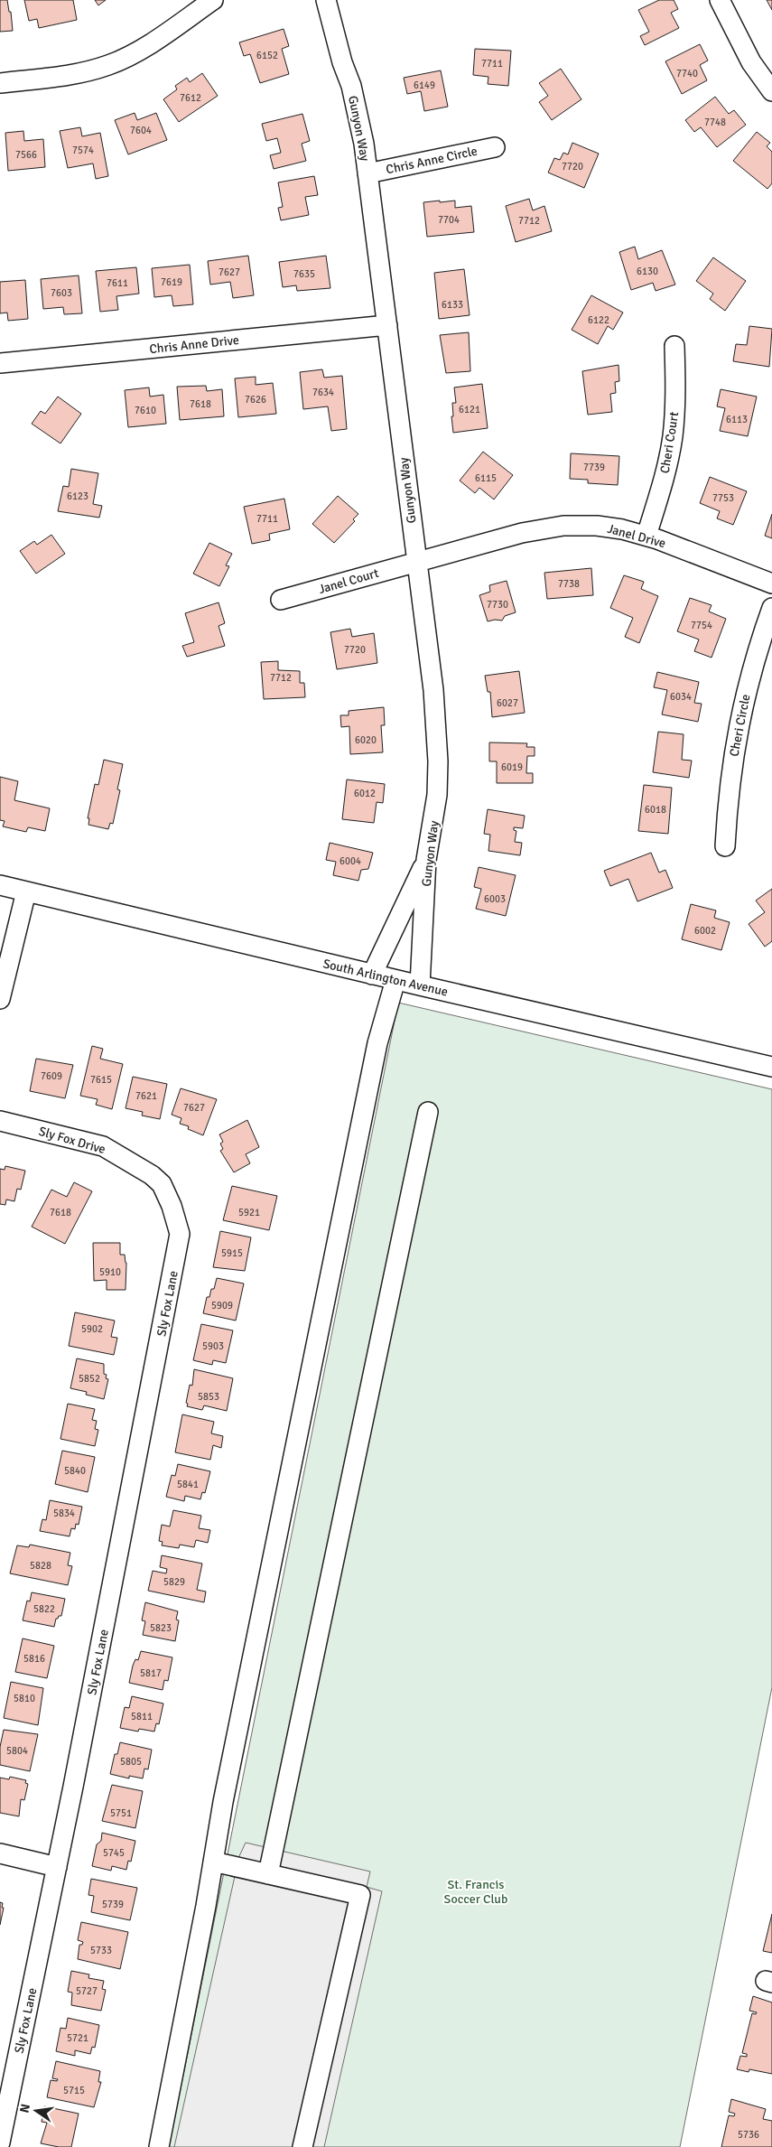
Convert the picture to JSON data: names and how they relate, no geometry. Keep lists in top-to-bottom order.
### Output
{
  "streets": {
    "street": [
      "Gunyon Way",
      "Chris Anne Circle",
      "Chris Anne Drive",
      "Cheri Court",
      "Janel Drive",
      "Janel Court",
      "Cheri Circle",
      "South Arlington Avenue",
      "Sly Fox Drive",
      "Sly Fox Lane"
    ]
  },
  "crossings": [
    ["Gunyon Way", "Chris Anne Circle"],
    ["Gunyon Way", "Chris Anne Drive"],
    ["Gunyon Way", "Janel Drive"],
    ["Gunyon Way", "Janel Court"],
    ["Gunyon Way", "South Arlington Avenue"],
    ["Cheri Court", "Janel Drive"],
    ["Janel Drive", "Janel Court"],
    ["Sly Fox Drive", "Sly Fox Lane"]
  ],
  "parks": ["St. Francis Soccer Club"],
  "house_numbers": [
    "6152",
    "7711",
    "7740",
    "6149",
    "7612",
    "7748",
    "7604",
    "7574",
    "7566",
    "7720",
    "7704",
    "7712",
    "6130",
    "7627",
    "7635",
    "7619",
    "7611",
    "7603",
    "6133",
    "6122",
    "7634",
    "7626",
    "7618",
    "6121",
    "7610",
    "6113",
    "7739",
    "6115",
    "6123",
    "7753",
    "7711",
    "7738",
    "7730",
    "7754",
    "7720",
    "7712",
    "6034",
    "6027",
    "6020",
    "6019",
    "6012",
    "6018",
    "6004",
    "6003",
    "6002",
    "7609",
    "7615",
    "7621",
    "7627",
    "7618",
    "5921",
    "5915",
    "5910",
    "5909",
    "5902",
    "5903",
    "5852",
    "5853",
    "5840",
    "5841",
    "5834",
    "5828",
    "5829",
    "5822",
    "5823",
    "5816",
    "5817",
    "5810",
    "5811",
    "5804",
    "5805",
    "5751",
    "5745",
    "5739",
    "5733",
    "5727",
    "5721",
    "5715",
    "5736"
  ],
  "north": "left"
}
